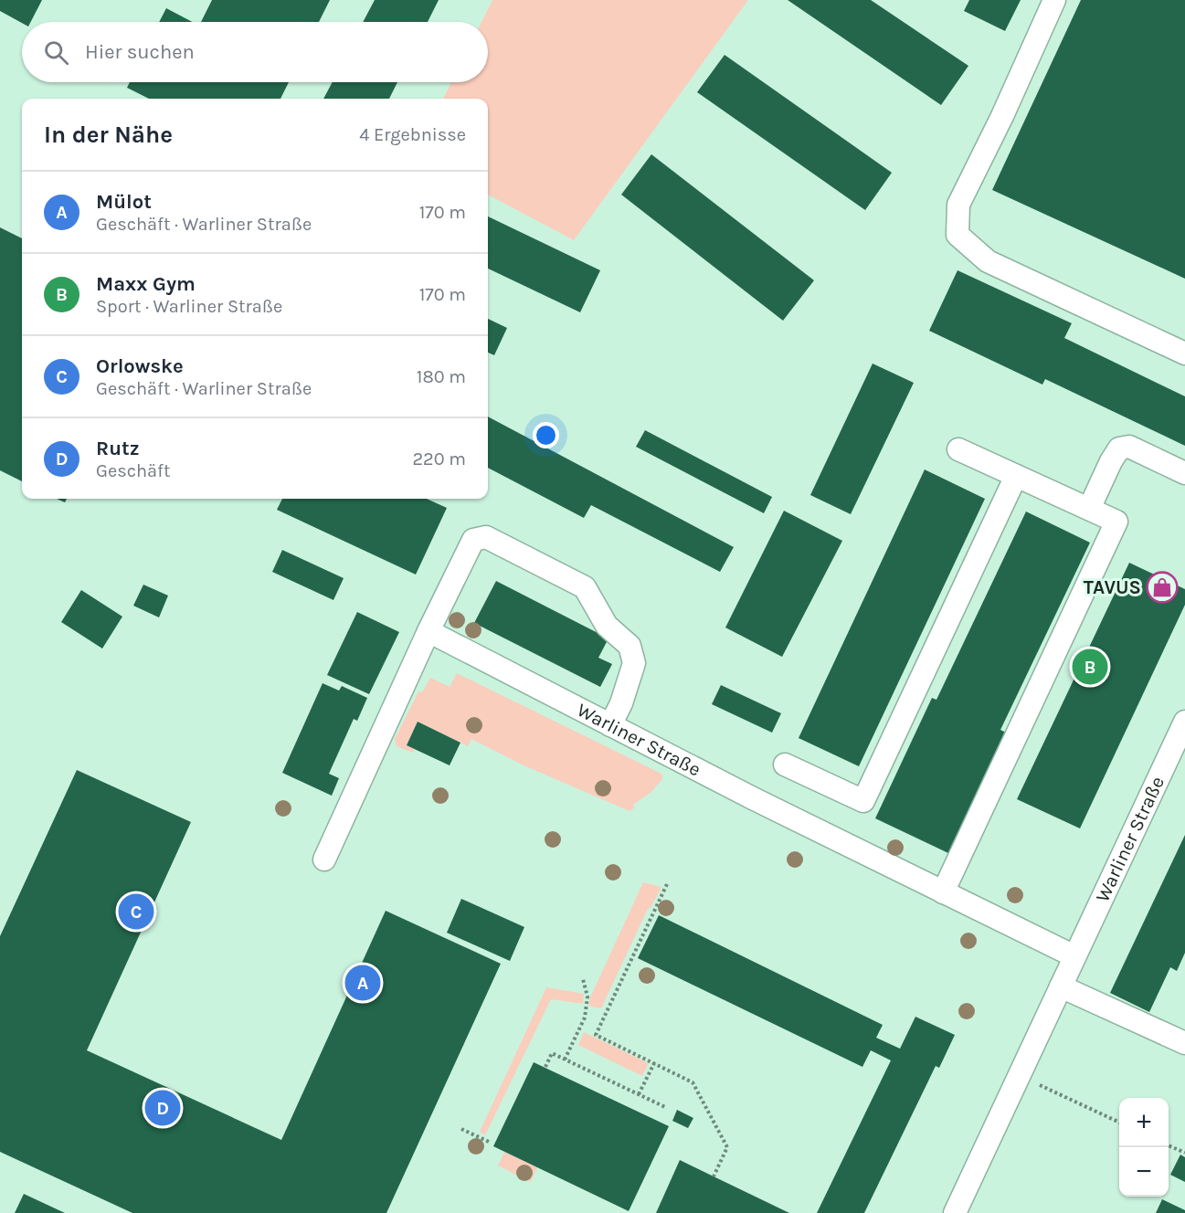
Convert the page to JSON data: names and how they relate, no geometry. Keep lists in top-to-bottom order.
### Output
{
  "streets": {
    "street": ["Warliner Straße"]
  },
  "places": {
    "shop": ["TAVUS"]
  },
  "page": {
    "search": "Hier suchen",
    "heading": ["In der Nähe", "4 Ergebnisse"],
    "list": [
      {
        "mark": "A",
        "name": "Mülot",
        "note": "Geschäft · Warliner Straße",
        "value": "170 m"
      },
      {
        "mark": "B",
        "name": "Maxx Gym",
        "note": "Sport · Warliner Straße",
        "value": "170 m"
      },
      {
        "mark": "C",
        "name": "Orlowske",
        "note": "Geschäft · Warliner Straße",
        "value": "180 m"
      },
      {
        "mark": "D",
        "name": "Rutz",
        "note": "Geschäft",
        "value": "220 m"
      }
    ],
    "pins": [
      "B",
      "C",
      "A",
      "D"
    ],
    "map_buttons": ["+", "−"]
  }
}
